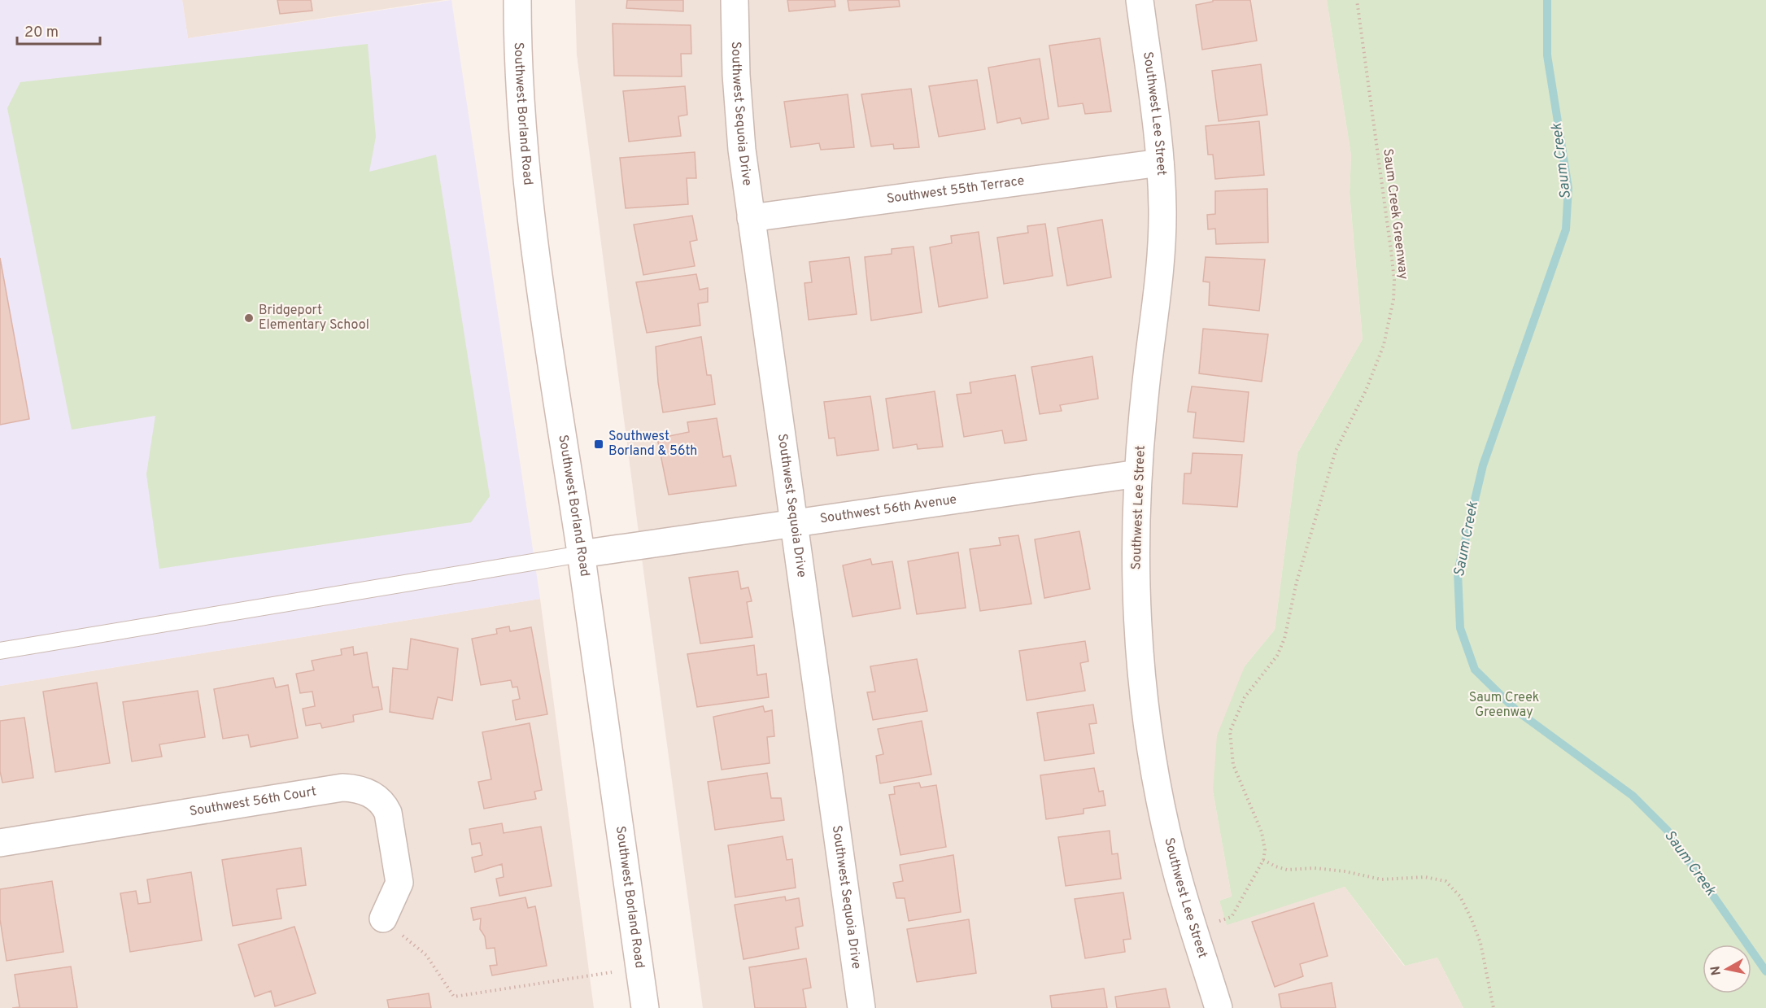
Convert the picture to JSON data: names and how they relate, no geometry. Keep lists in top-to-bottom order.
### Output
{
  "streets": {
    "street": [
      "Southwest Sequoia Drive",
      "Southwest Borland Road",
      "Southwest Lee Street",
      "Southwest 55th Terrace",
      "Southwest 56th Avenue",
      "Southwest 56th Court"
    ],
    "path": ["Saum Creek Greenway"]
  },
  "crossings": [
    ["Southwest Sequoia Drive", "Southwest 55th Terrace"],
    ["Southwest Sequoia Drive", "Southwest 56th Avenue"],
    ["Southwest Borland Road", "Southwest 56th Avenue"],
    ["Southwest Lee Street", "Southwest 55th Terrace"],
    ["Southwest Lee Street", "Southwest 56th Avenue"]
  ],
  "water": ["Saum Creek"],
  "parks": ["Saum Creek Greenway"],
  "places": {
    "other": ["Bridgeport Elementary School"],
    "transit": ["Southwest Borland & 56th"]
  },
  "scale_bar": "20 m",
  "north": "left"
}
